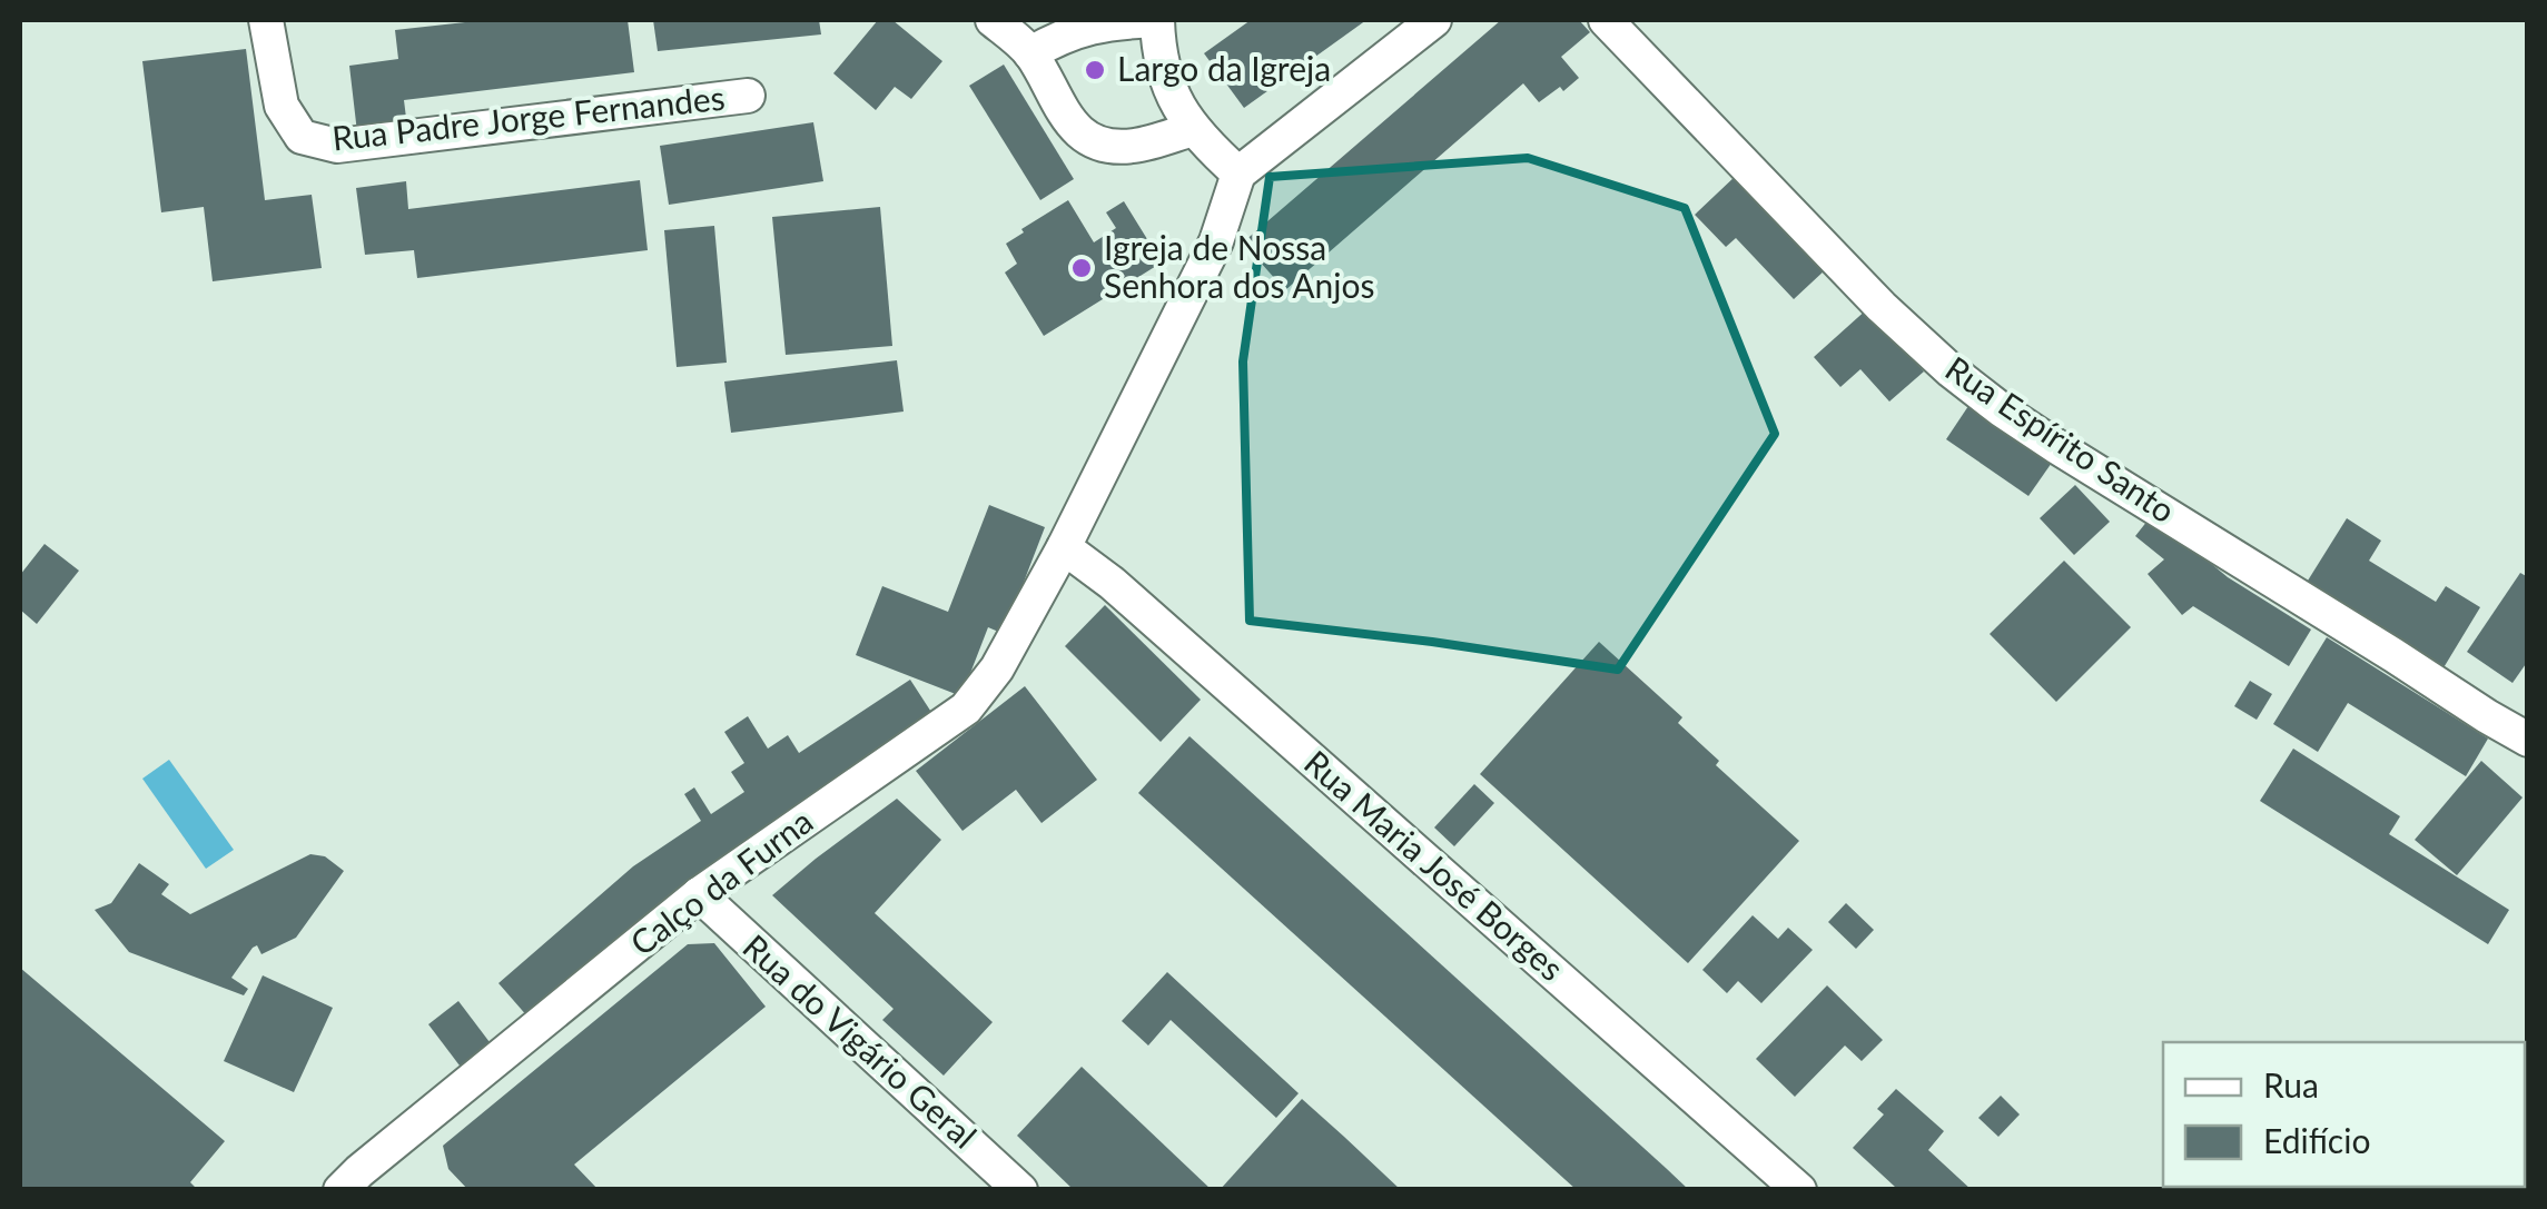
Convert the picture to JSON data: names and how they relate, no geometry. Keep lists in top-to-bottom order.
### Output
{
  "streets": {
    "street": [
      "Rua Padre Jorge Fernandes",
      "Rua Espírito Santo",
      "Rua Maria José Borges",
      "Calço da Furna",
      "Rua do Vigário Geral"
    ]
  },
  "crossings": [
    ["Rua Maria José Borges", "Calço da Furna"],
    ["Calço da Furna", "Rua do Vigário Geral"]
  ],
  "places": ["Largo da Igreja", "Igreja de Nossa Senhora dos Anjos"],
  "legend": ["Rua", "Edifício"]
}
